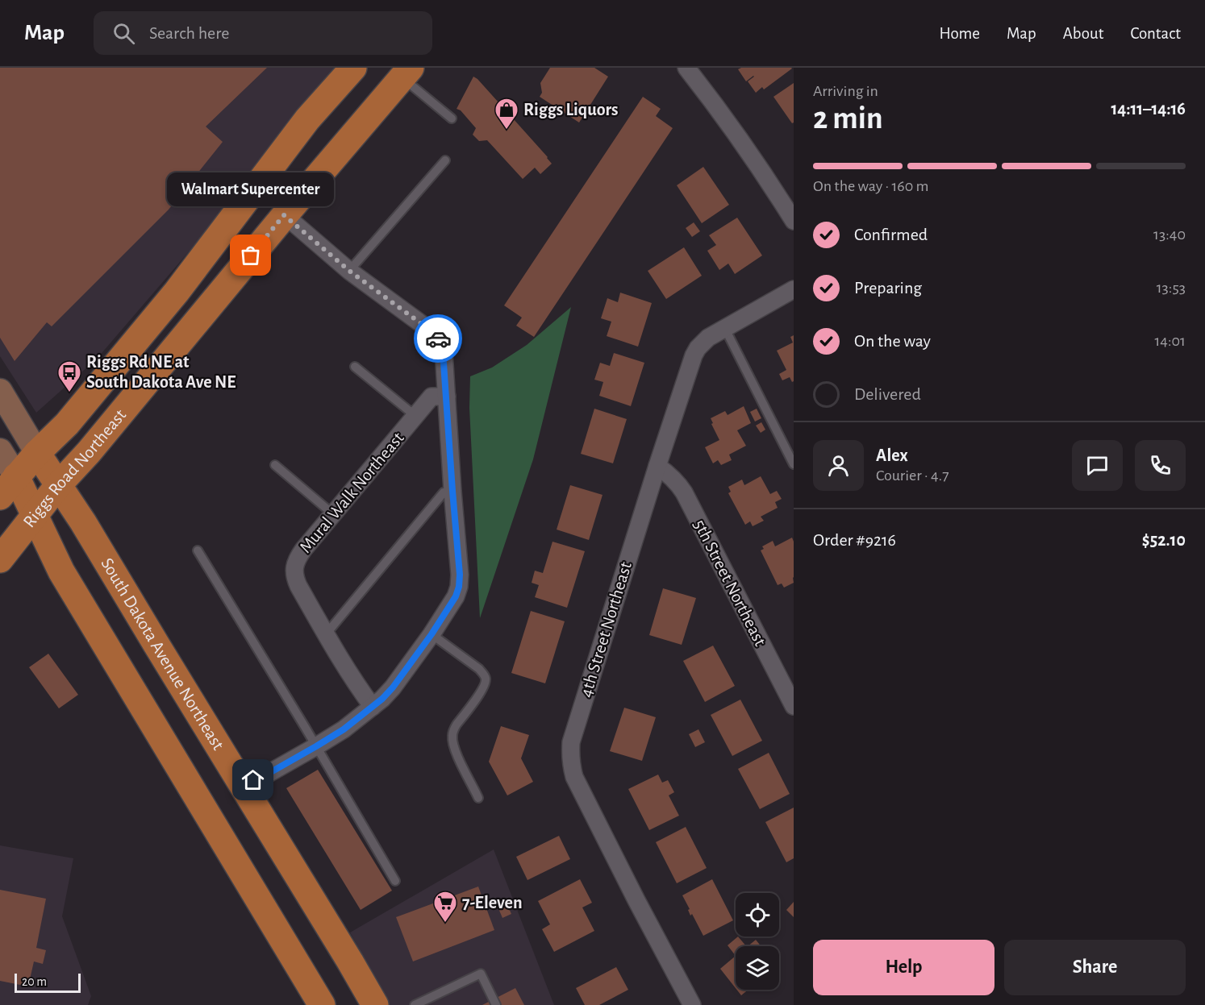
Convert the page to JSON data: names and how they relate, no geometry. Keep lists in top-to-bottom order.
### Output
{
  "streets": {
    "main road": ["Riggs Road Northeast", "South Dakota Avenue Northeast"],
    "street": ["Mural Walk Northeast", "5th Street Northeast", "4th Street Northeast"]
  },
  "crossings": [
    ["Riggs Road Northeast", "South Dakota Avenue Northeast"],
    ["5th Street Northeast", "4th Street Northeast"]
  ],
  "places": {
    "shop": ["Riggs Liquors"],
    "other": ["Walmart Supercenter"],
    "bus stop": ["Riggs Rd NE at South Dakota Ave NE"],
    "supermarket": ["7-Eleven"]
  },
  "scale_bar": "20 m",
  "page": {
    "header": "Map",
    "search": "Search here",
    "nav": [
      "Home",
      "Map",
      "About",
      "Contact"
    ],
    "heading": ["2 min", "Arriving in", "14:11–14:16"],
    "panel": [
      "Alex",
      "Courier · 4.7",
      "Order #9216",
      "$52.10"
    ],
    "bar": "On the way · 160 m",
    "bubble": "Walmart Supercenter",
    "list": [
      ["Confirmed", "13:40"],
      ["Preparing", "13:53"],
      ["On the way", "14:01"],
      "Delivered"
    ],
    "buttons": ["Help", "Share"],
    "scale": "20 m"
  }
}
